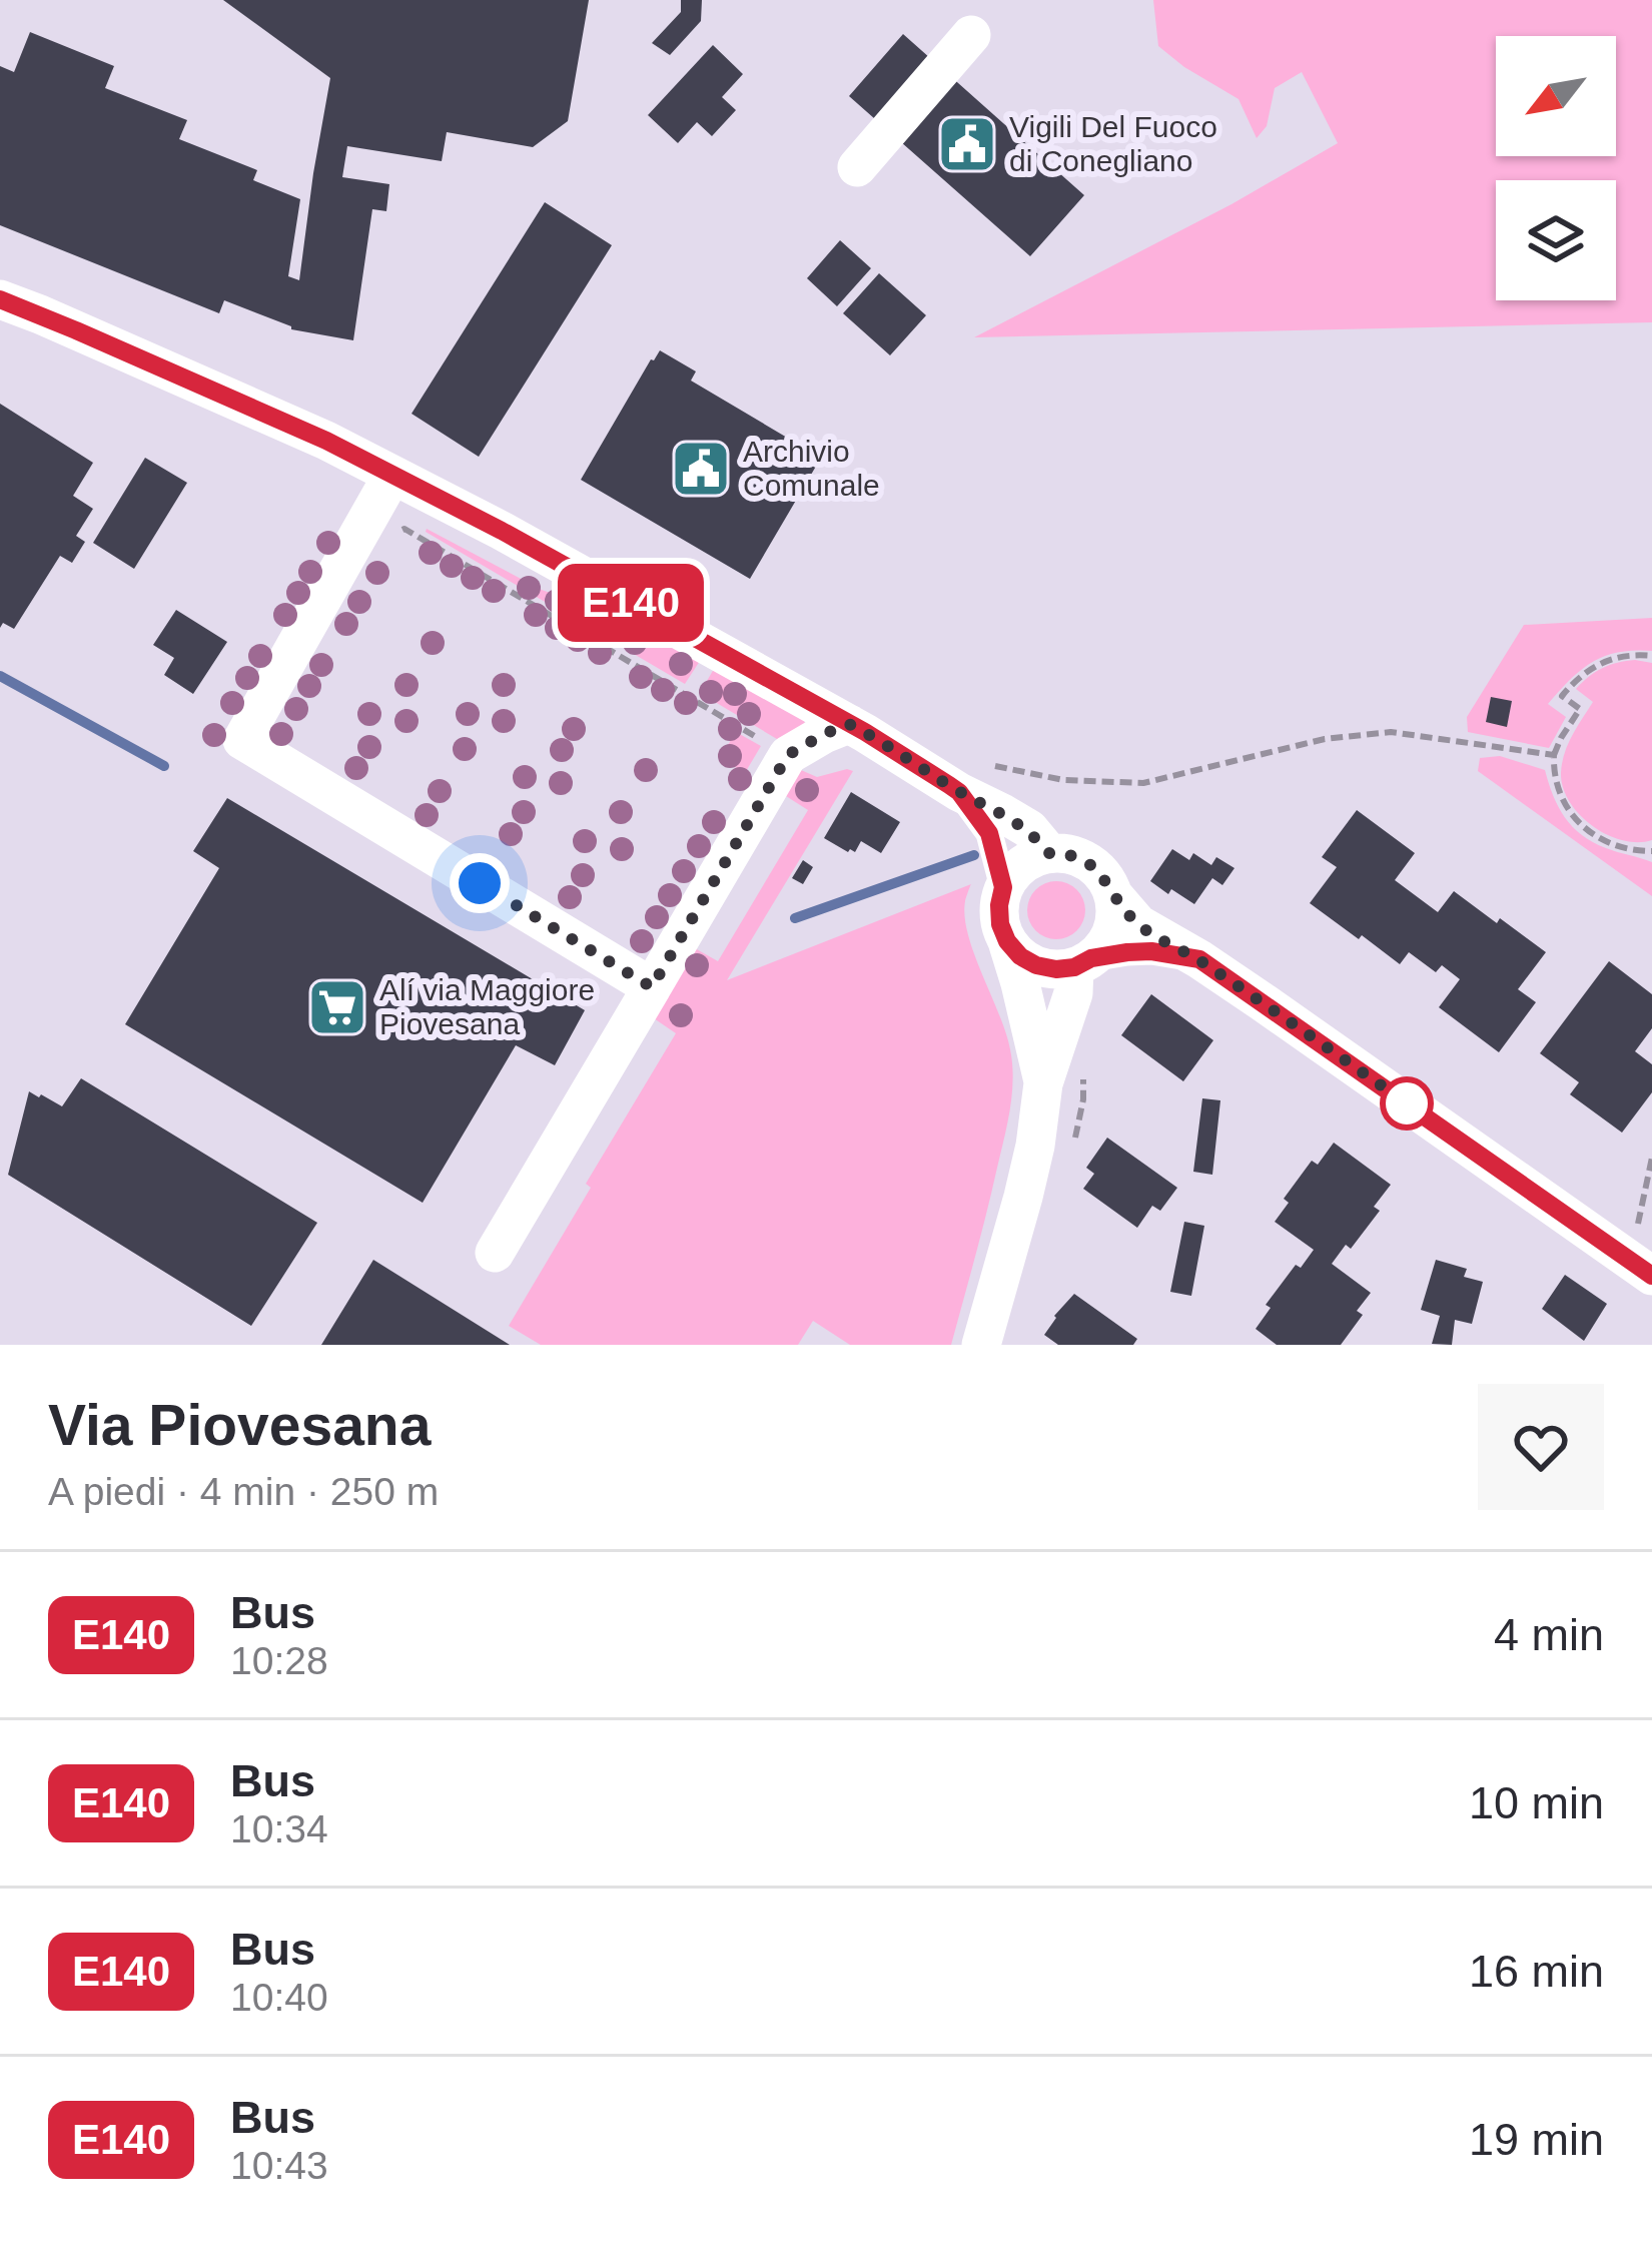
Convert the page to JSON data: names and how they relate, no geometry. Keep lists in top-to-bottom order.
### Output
{
  "places": {
    "public building": ["Vigili Del Fuoco di Conegliano", "Archivio Comunale"],
    "supermarket": ["Alí via Maggiore Piovesana"]
  },
  "lines": ["bus line E140"],
  "north": "bottom left",
  "page": {
    "on_map": "E140",
    "heading": ["Via Piovesana", "A piedi · 4 min · 250 m"],
    "list": [
      {
        "mark": "E140",
        "name": "Bus",
        "note": "10:28",
        "value": "4 min"
      },
      {
        "mark": "E140",
        "name": "Bus",
        "note": "10:34",
        "value": "10 min"
      },
      {
        "mark": "E140",
        "name": "Bus",
        "note": "10:40",
        "value": "16 min"
      },
      {
        "mark": "E140",
        "name": "Bus",
        "note": "10:43",
        "value": "19 min"
      }
    ]
  }
}
